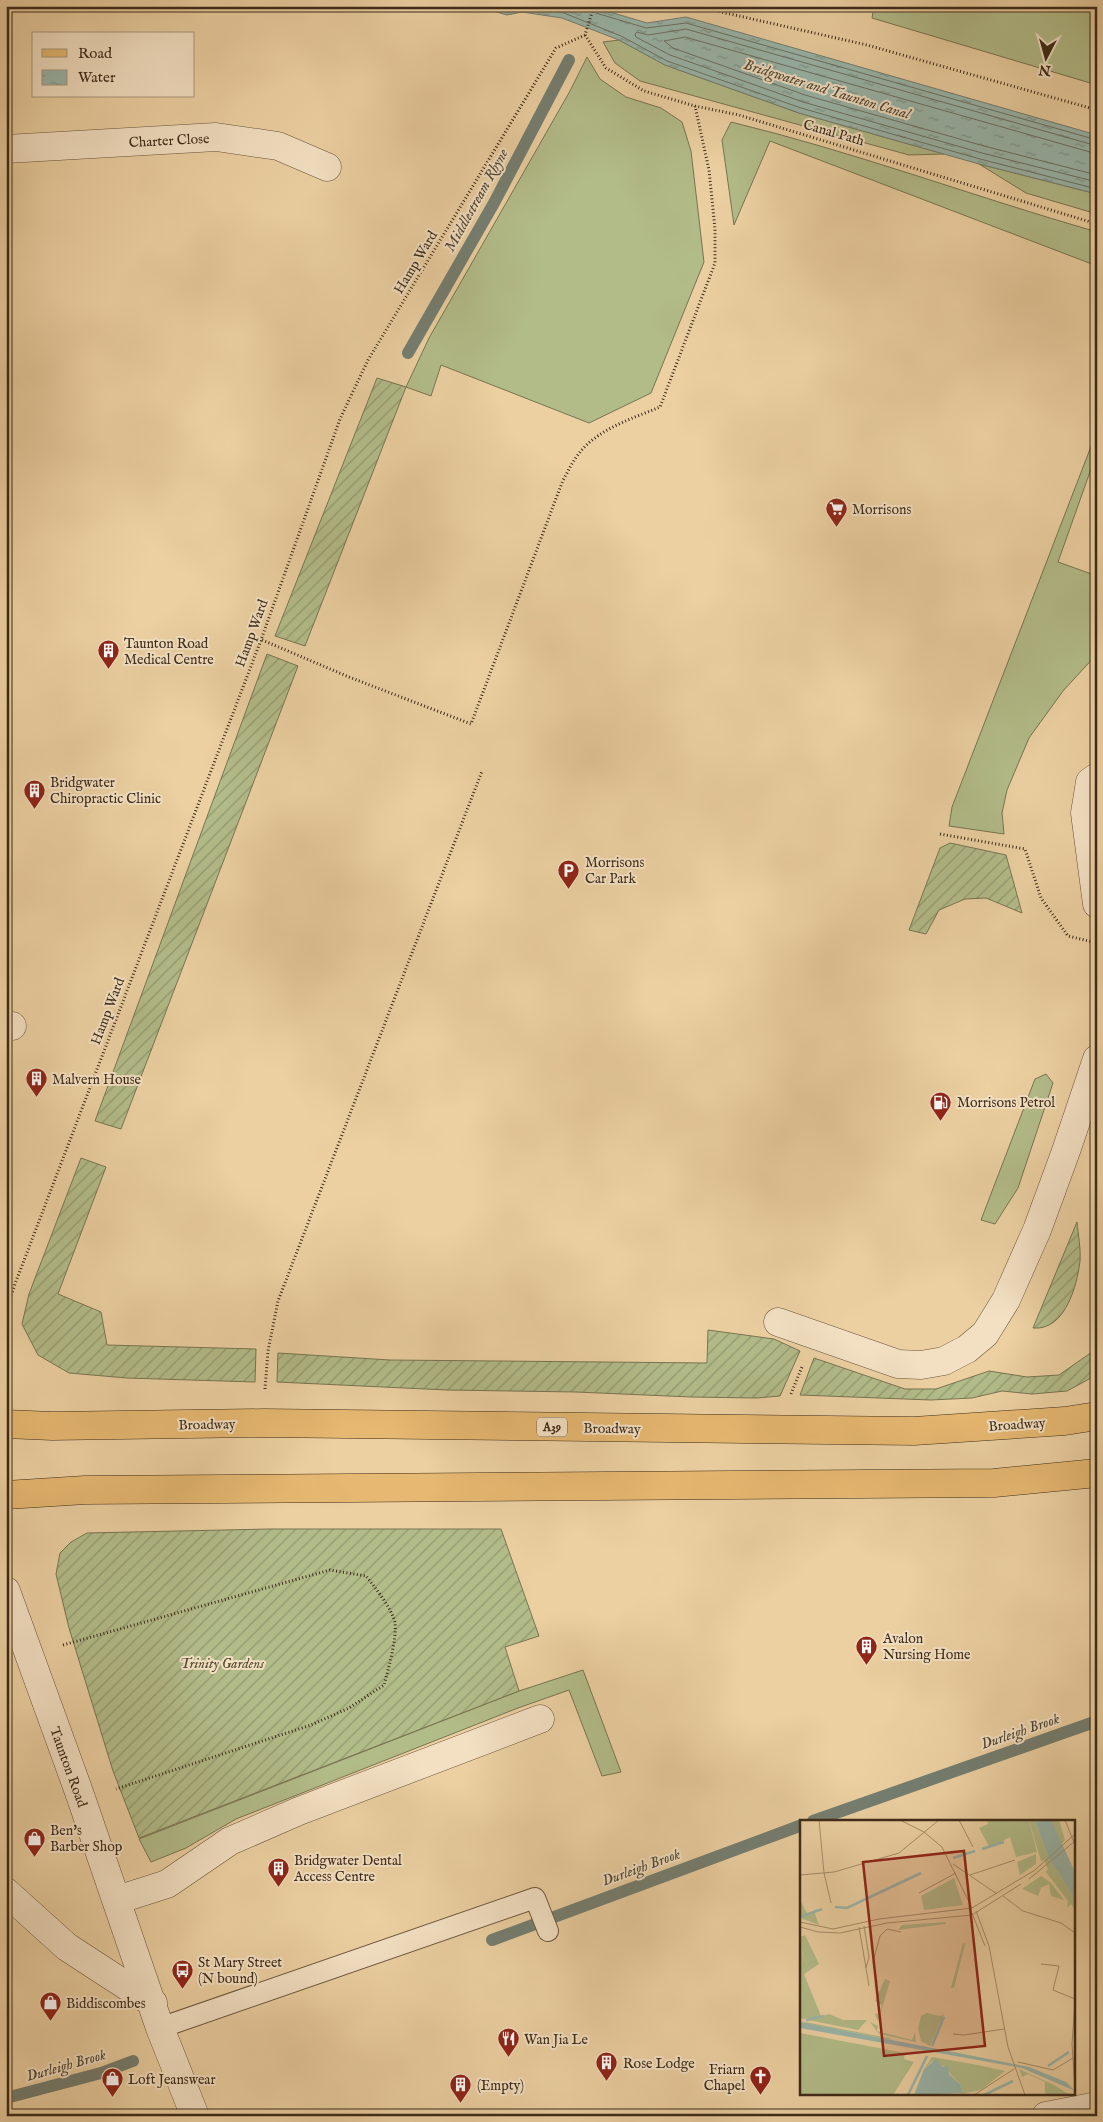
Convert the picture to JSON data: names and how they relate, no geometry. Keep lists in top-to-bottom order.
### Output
{
  "streets": {
    "main road": ["Broadway", "A39"],
    "street": ["Charter Close", "Taunton Road"],
    "path": ["Canal Path", "Hamp Ward"]
  },
  "crossings": [
    ["Canal Path", "Hamp Ward"]
  ],
  "water": ["Bridgwater and Taunton Canal", "Middlestream Rhyne", "Durleigh Brook"],
  "parks": ["Trinity Gardens"],
  "places": {
    "supermarket": ["Morrisons"],
    "building": [
      "Taunton Road Medical Centre",
      "Bridgwater Chiropractic Clinic",
      "Malvern House",
      "Avalon Nursing Home",
      "Bridgwater Dental Access Centre",
      "Rose Lodge",
      "(Empty)"
    ],
    "parking": ["Morrisons Car Park"],
    "fuel station": ["Morrisons Petrol"],
    "shop": ["Ben's Barber Shop", "Biddiscombes", "Loft Jeanswear"],
    "bus stop": ["St Mary Street (N bound)"],
    "restaurant": ["Wan Jia Le"],
    "church": ["Friarn Chapel"]
  },
  "legend": ["Road", "Water"],
  "north": "bottom"
}
